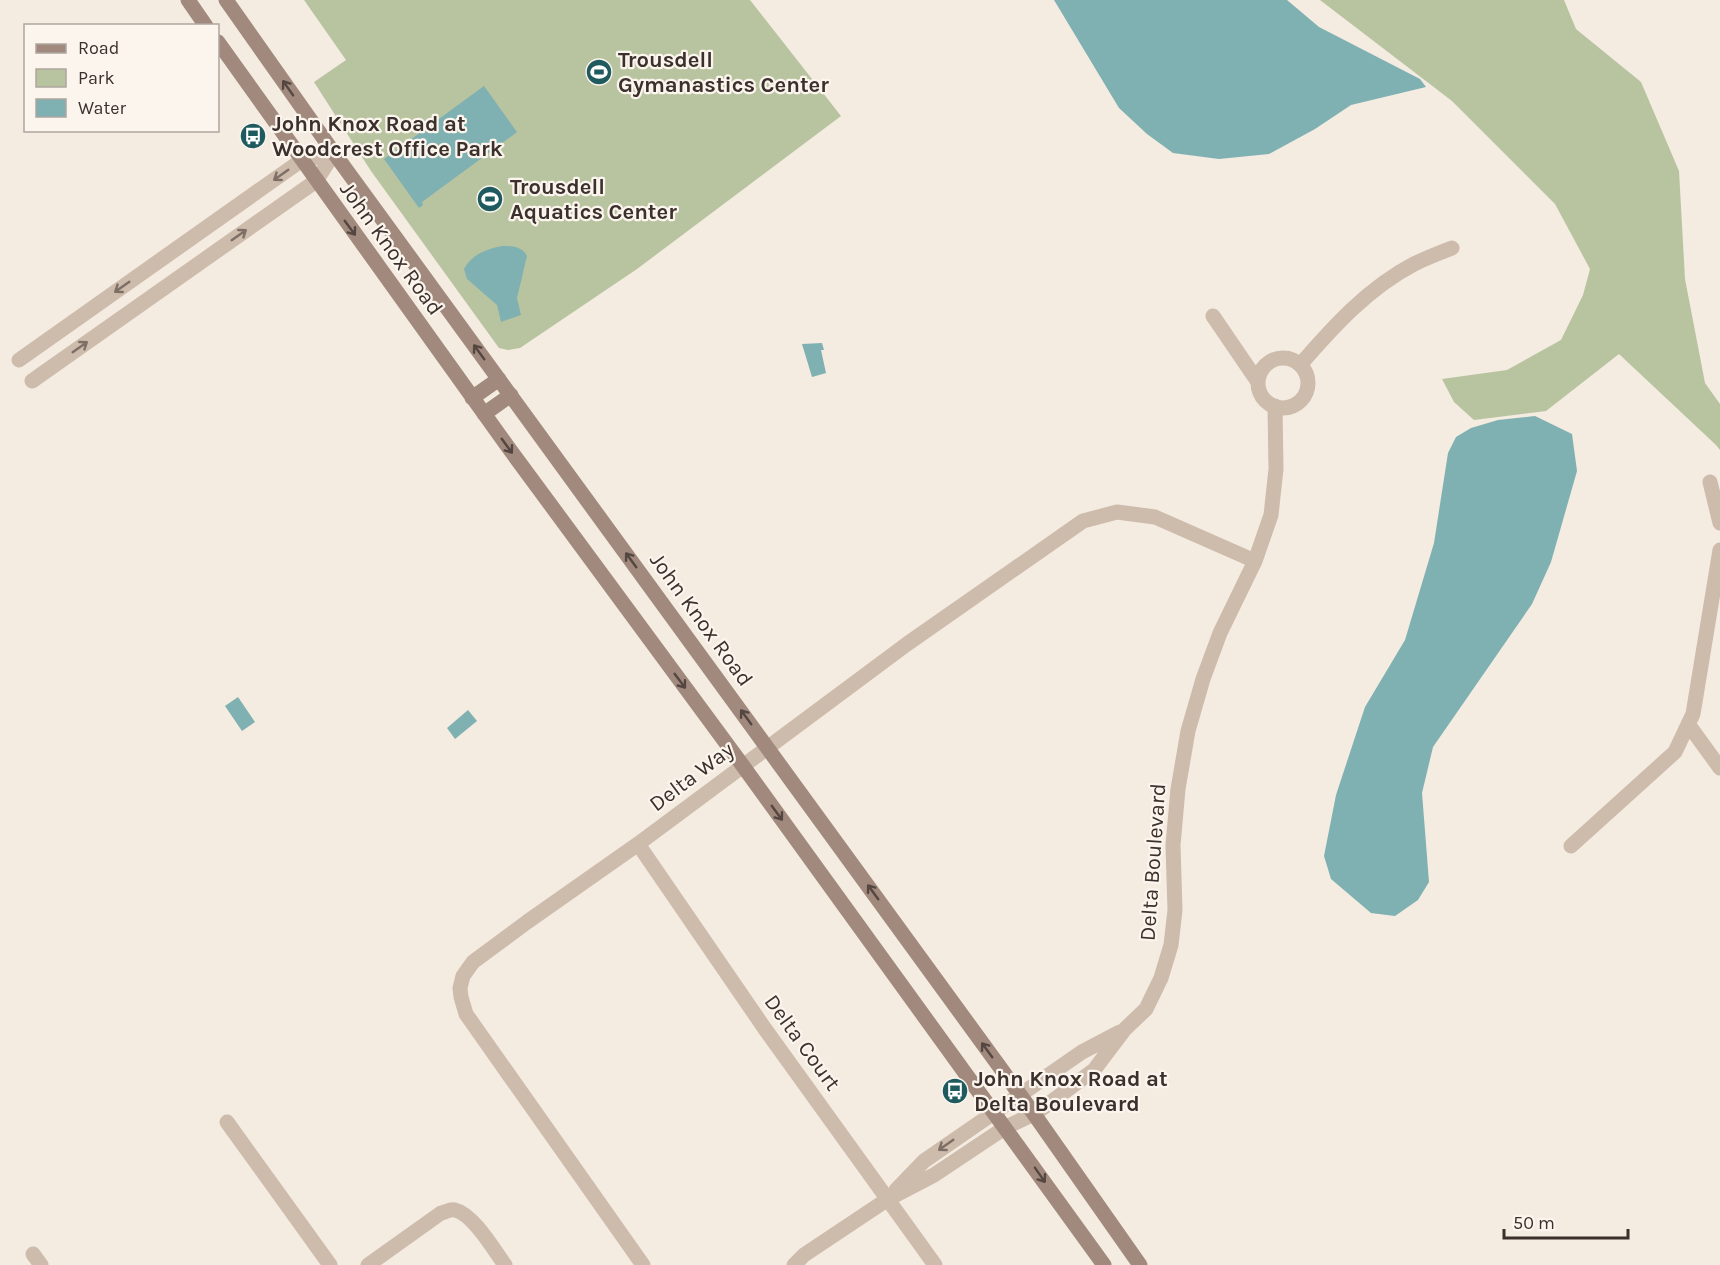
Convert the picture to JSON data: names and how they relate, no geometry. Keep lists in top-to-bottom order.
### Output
{
  "streets": {
    "main road": ["John Knox Road"],
    "street": ["Delta Way", "Delta Boulevard", "Delta Court"]
  },
  "crossings": [
    ["John Knox Road", "Delta Way"],
    ["John Knox Road", "Delta Boulevard"],
    ["Delta Way", "Delta Boulevard"],
    ["Delta Way", "Delta Court"],
    ["Delta Boulevard", "Delta Court"]
  ],
  "places": {
    "sports": ["Trousdell Gymanastics Center", "Trousdell Aquatics Center"],
    "bus stop": ["John Knox Road at Woodcrest Office Park", "John Knox Road at Delta Boulevard"]
  },
  "legend": ["Road", "Park", "Water"],
  "scale_bar": "50 m"
}
